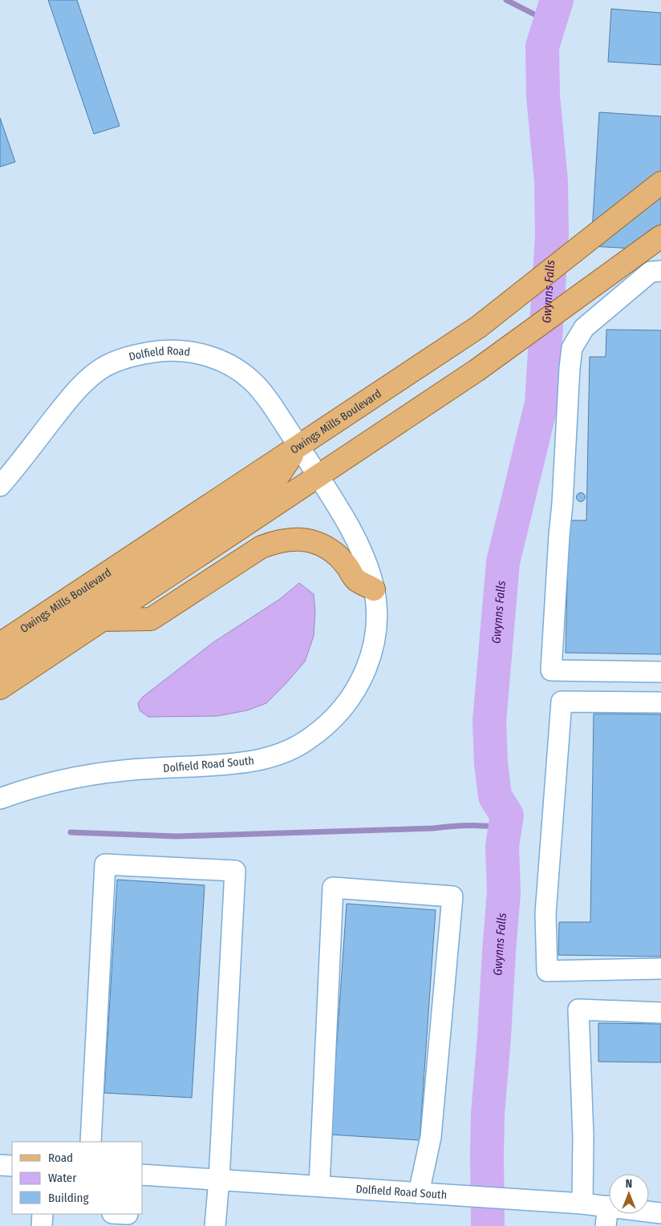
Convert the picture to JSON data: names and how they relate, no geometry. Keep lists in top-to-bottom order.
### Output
{
  "streets": {
    "main road": ["Owings Mills Boulevard"],
    "street": ["Dolfield Road", "Dolfield Road South"]
  },
  "crossings": [
    ["Dolfield Road", "Owings Mills Boulevard"],
    ["Dolfield Road", "Dolfield Road South"]
  ],
  "water": ["Gwynns Falls"],
  "legend": ["Road", "Water", "Building"],
  "north": "top"
}
